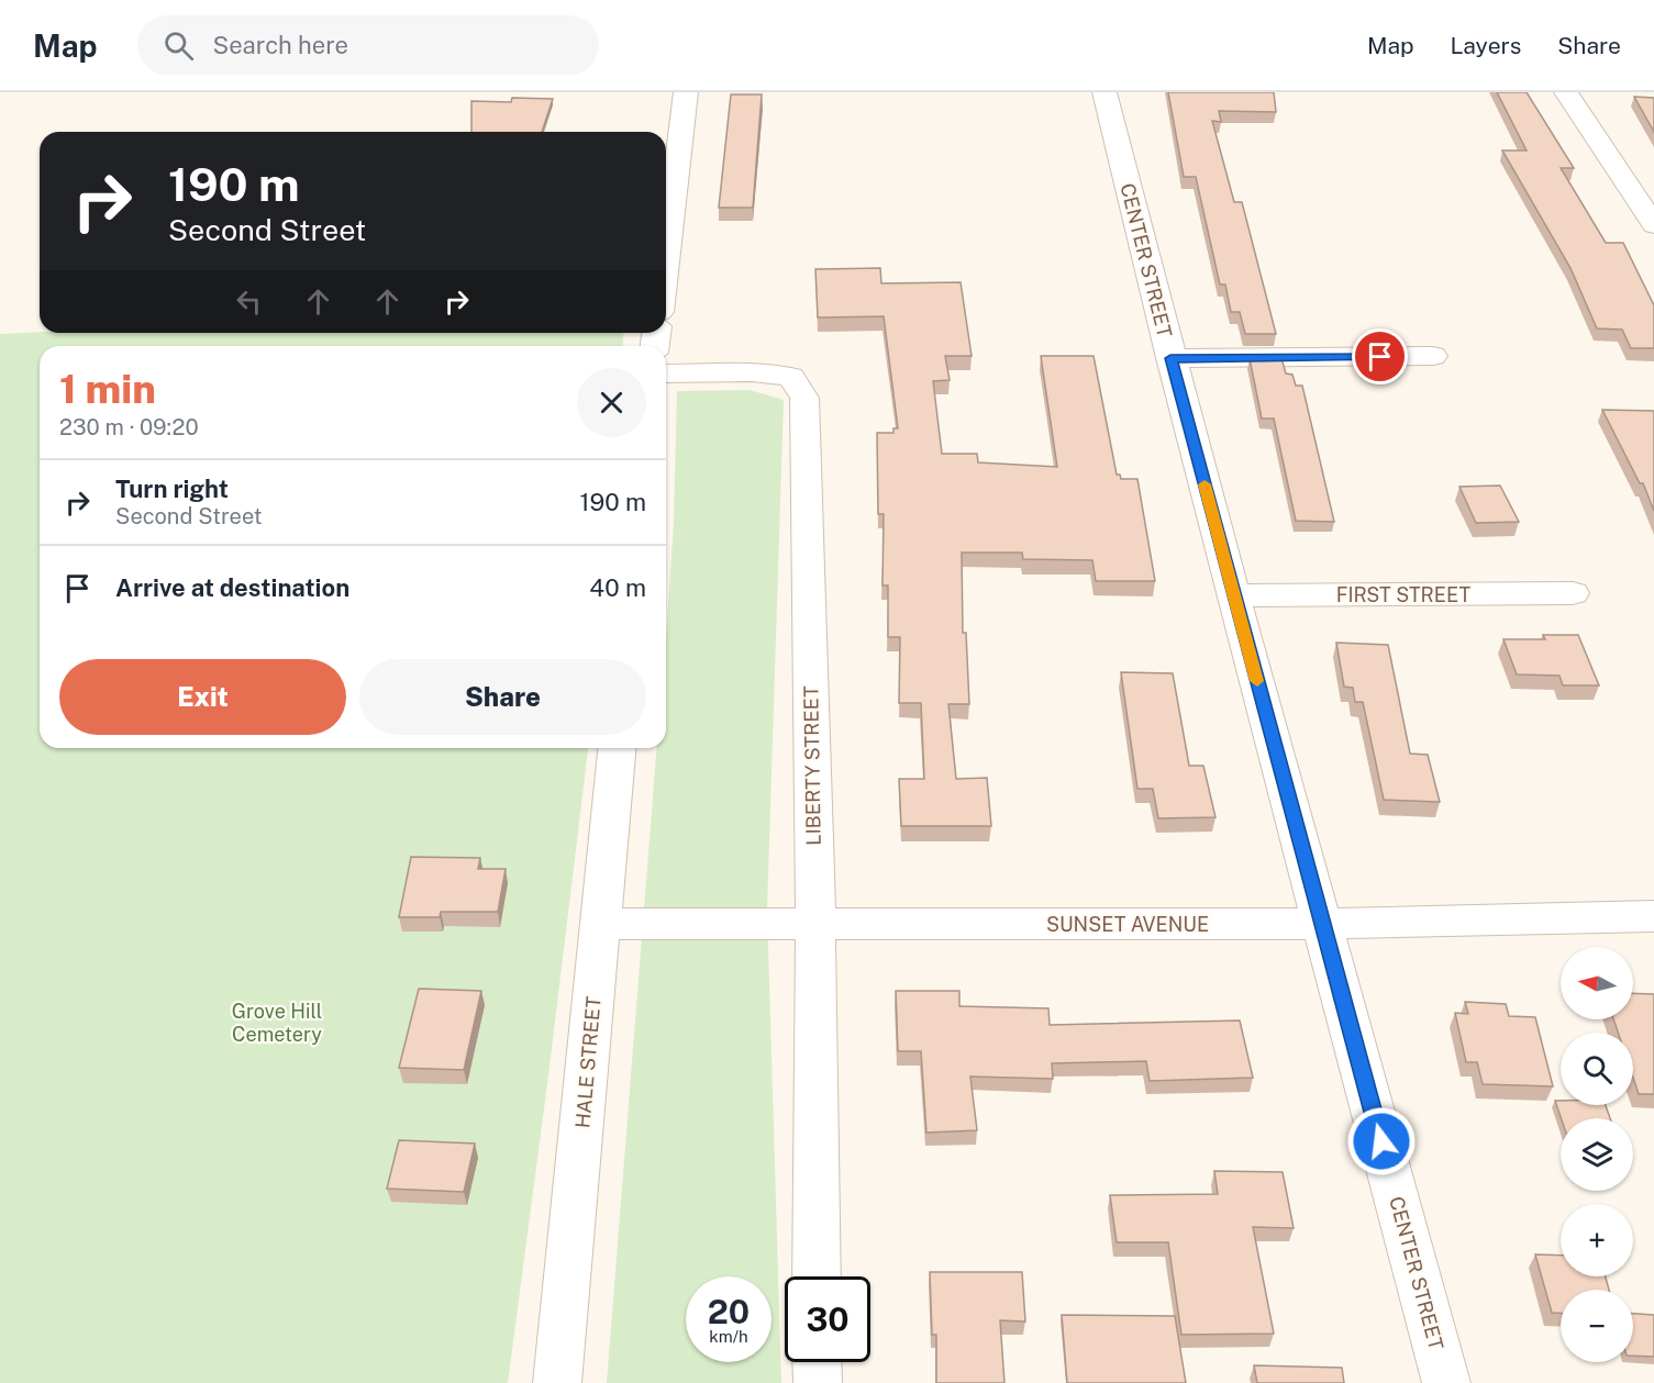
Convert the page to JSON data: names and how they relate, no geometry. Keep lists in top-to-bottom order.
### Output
{
  "streets": {
    "street": [
      "CENTER STREET",
      "FIRST STREET",
      "LIBERTY STREET",
      "SUNSET AVENUE",
      "HALE STREET"
    ]
  },
  "crossings": [
    ["CENTER STREET", "FIRST STREET"],
    ["CENTER STREET", "SUNSET AVENUE"],
    ["LIBERTY STREET", "SUNSET AVENUE"],
    ["SUNSET AVENUE", "HALE STREET"]
  ],
  "parks": ["Grove Hill Cemetery"],
  "north": "left",
  "page": {
    "header": "Map",
    "search": "Search here",
    "nav": ["Map", "Layers", "Share"],
    "turn": ["190 m", "Second Street"],
    "heading": ["1 min", "230 m · 09:20"],
    "list": [
      {
        "name": "Turn right",
        "note": "Second Street",
        "value": "190 m"
      },
      {
        "name": "Arrive at destination",
        "value": "40 m"
      }
    ],
    "buttons": ["Exit", "Share"],
    "map_buttons": ["+", "−"],
    "speed": "20 km/h",
    "limit": "30"
  }
}
